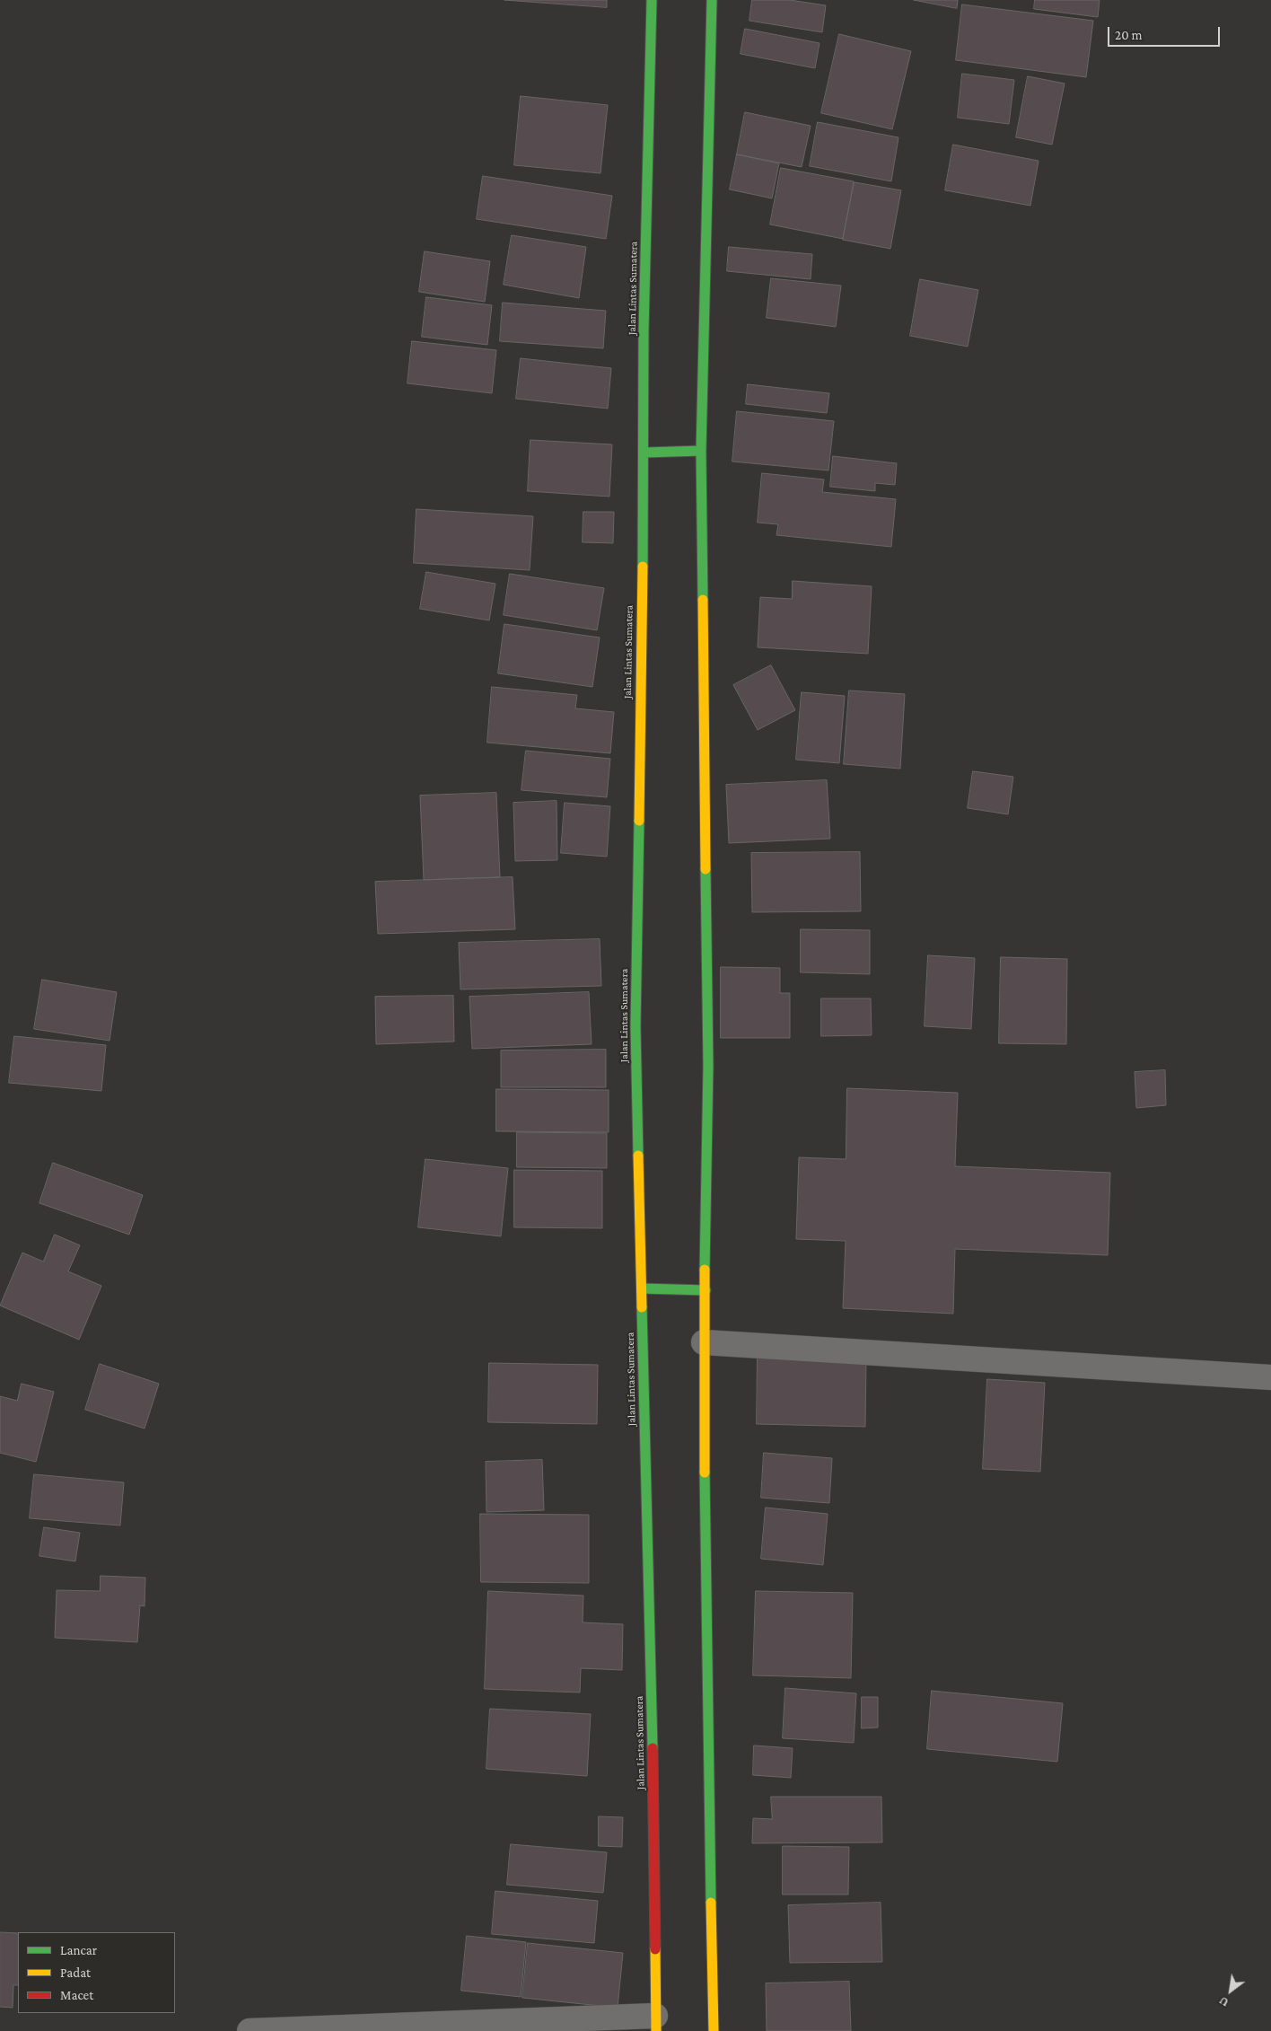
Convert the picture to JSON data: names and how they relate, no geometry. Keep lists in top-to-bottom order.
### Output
{
  "streets": {
    "highway": ["Jalan Lintas Sumatera"]
  },
  "legend": ["Lancar", "Padat", "Macet"],
  "scale_bar": "20 m",
  "north": "bottom left"
}
